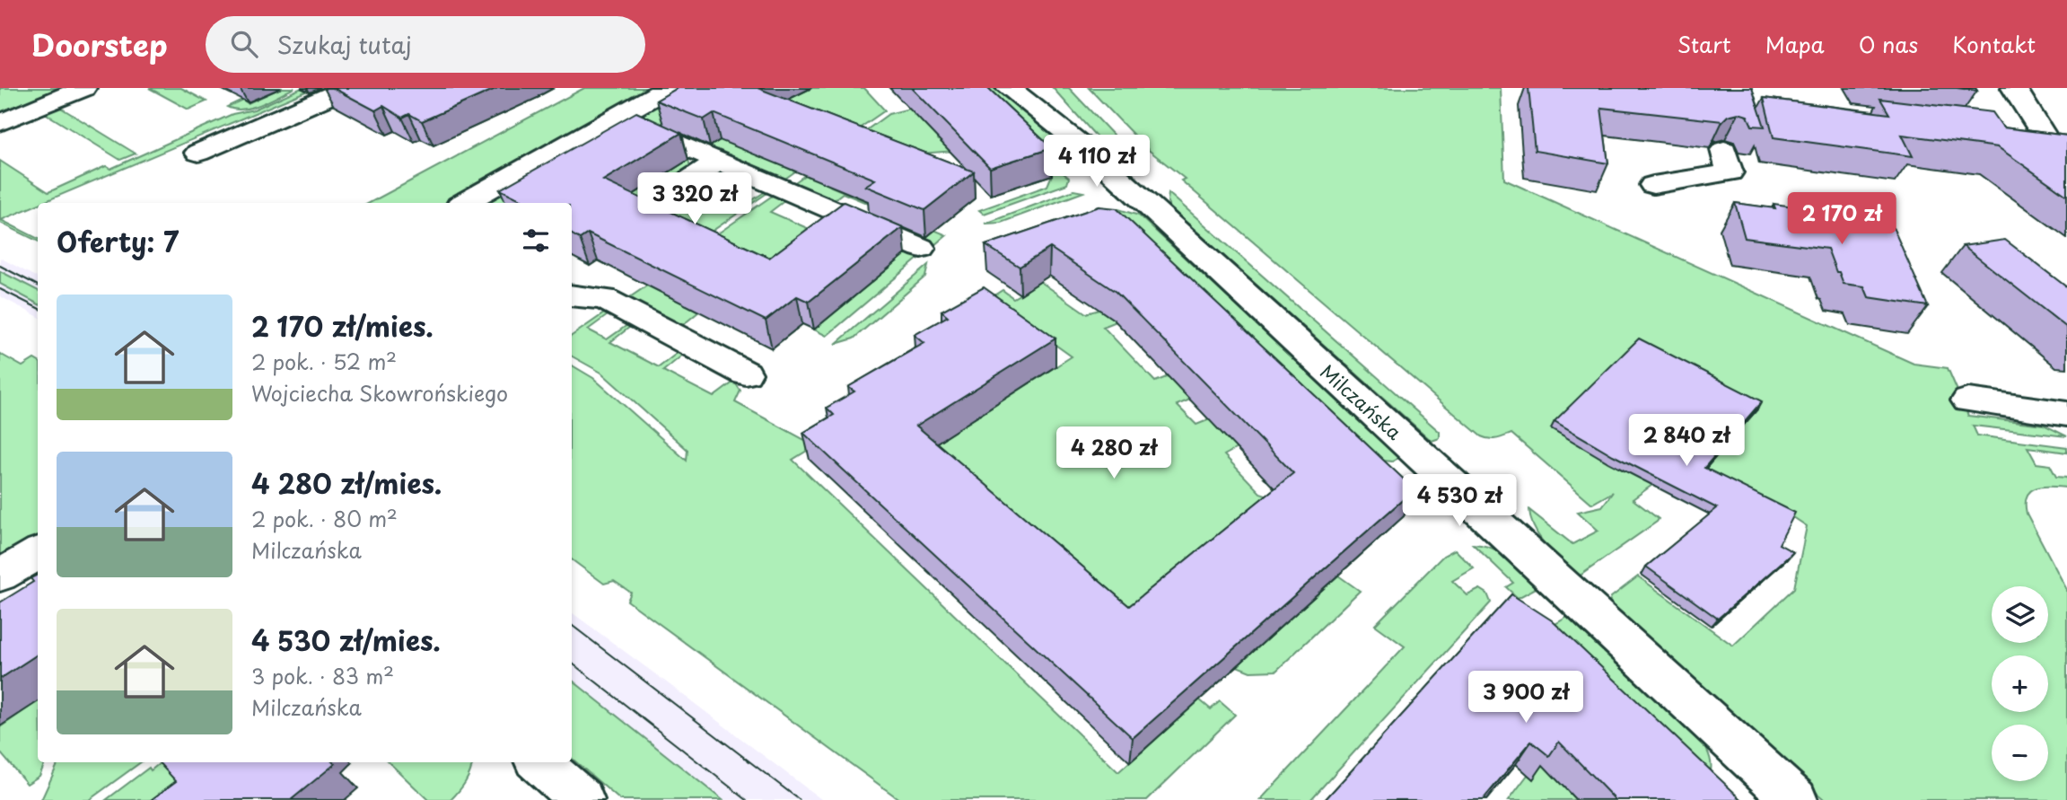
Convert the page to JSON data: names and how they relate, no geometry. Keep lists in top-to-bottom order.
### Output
{
  "streets": {
    "street": ["Milczańska"]
  },
  "page": {
    "header": "Doorstep",
    "search": "Szukaj tutaj",
    "nav": [
      "Start",
      "Mapa",
      "O nas",
      "Kontakt"
    ],
    "price": [
      "4 110 zł",
      "3 320 zł",
      "2 170 zł",
      "2 840 zł",
      "4 280 zł",
      "4 530 zł",
      "3 900 zł"
    ],
    "heading": "Oferty: 7",
    "list": [
      {
        "name": "2 170 zł/mies.",
        "note": "2 pok. · 52 m² · Wojciecha Skowrońskiego"
      },
      {
        "name": "4 280 zł/mies.",
        "note": "2 pok. · 80 m² · Milczańska"
      },
      {
        "name": "4 530 zł/mies.",
        "note": "3 pok. · 83 m² · Milczańska"
      }
    ],
    "map_buttons": ["+", "−"]
  }
}
